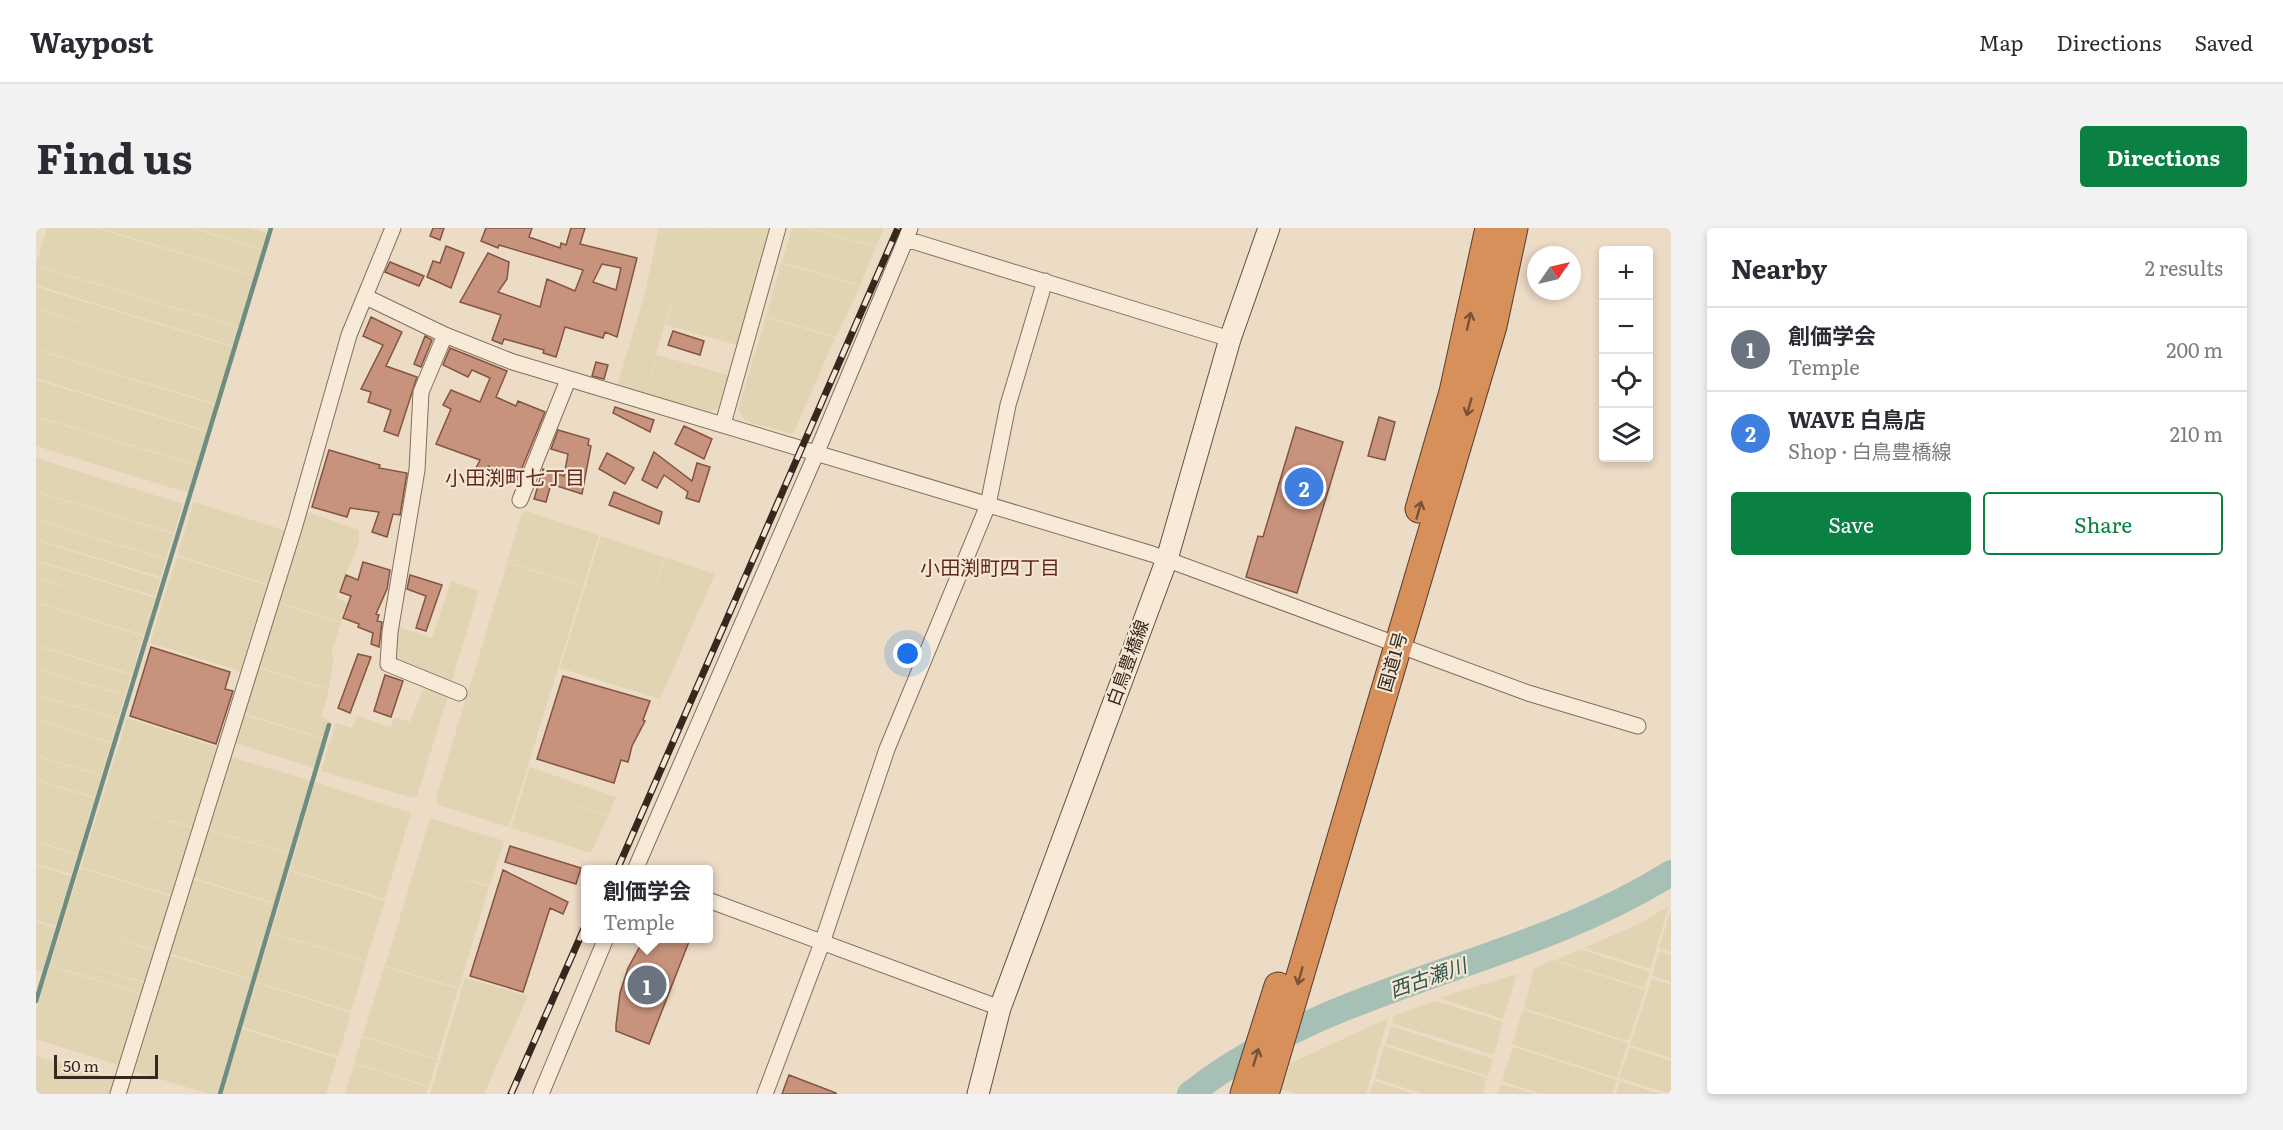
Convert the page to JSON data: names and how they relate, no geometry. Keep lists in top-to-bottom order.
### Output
{
  "streets": {
    "highway": ["国道1号"],
    "main road": ["白鳥豊橋線"]
  },
  "districts": ["小田渕町七丁目", "小田渕町四丁目"],
  "water": ["西古瀬川"],
  "scale_bar": "50 m",
  "north": "top right",
  "page": {
    "header": "Waypost",
    "nav": ["Map", "Directions", "Saved"],
    "title": "Find us",
    "buttons": [
      "Directions",
      ["Save", "Share"]
    ],
    "heading": ["Nearby", "2 results"],
    "map_buttons": ["+", "−"],
    "list": [
      {
        "mark": "1",
        "name": "創価学会",
        "note": "Temple",
        "value": "200 m"
      },
      {
        "mark": "2",
        "name": "WAVE 白鳥店",
        "note": "Shop · 白鳥豊橋線",
        "value": "210 m"
      }
    ],
    "pins": ["2", "1"],
    "popup": ["創価学会", "Temple"],
    "scale": "50 m"
  }
}
